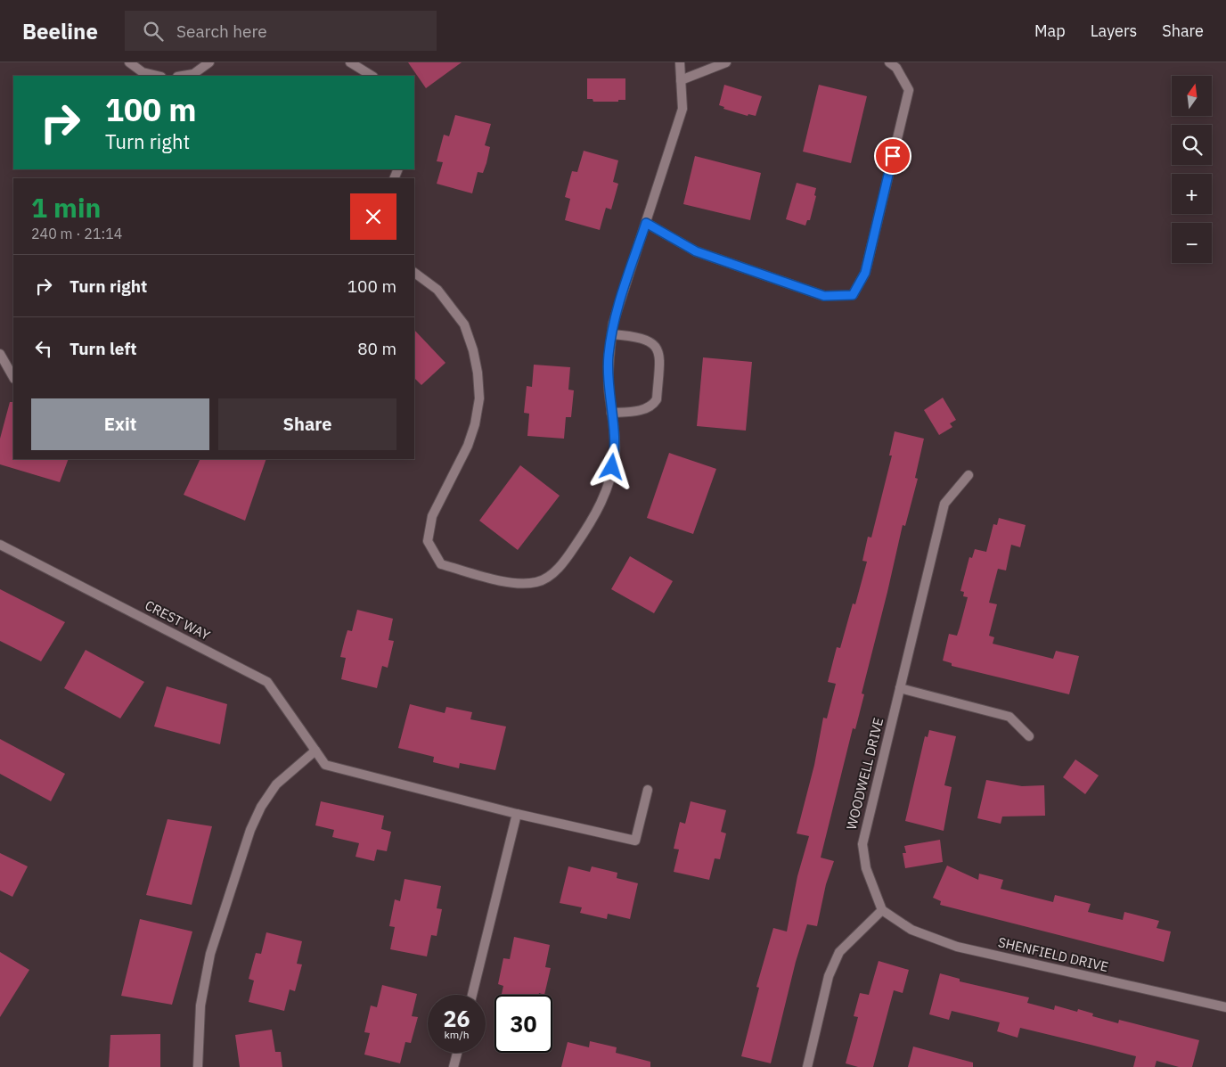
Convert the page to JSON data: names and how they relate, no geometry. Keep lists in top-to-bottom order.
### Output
{
  "streets": {
    "street": ["CREST WAY", "WOODWELL DRIVE", "SHENFIELD DRIVE"]
  },
  "crossings": [
    ["WOODWELL DRIVE", "SHENFIELD DRIVE"]
  ],
  "north": "top",
  "page": {
    "header": "Beeline",
    "search": "Search here",
    "nav": ["Map", "Layers", "Share"],
    "map_buttons": ["+", "−"],
    "turn": ["100 m", "Turn right"],
    "heading": ["1 min", "240 m · 21:14"],
    "list": [
      {
        "name": "Turn right",
        "value": "100 m"
      },
      {
        "name": "Turn left",
        "value": "80 m"
      }
    ],
    "buttons": ["Exit", "Share"],
    "speed": "26 km/h",
    "limit": "30"
  }
}
